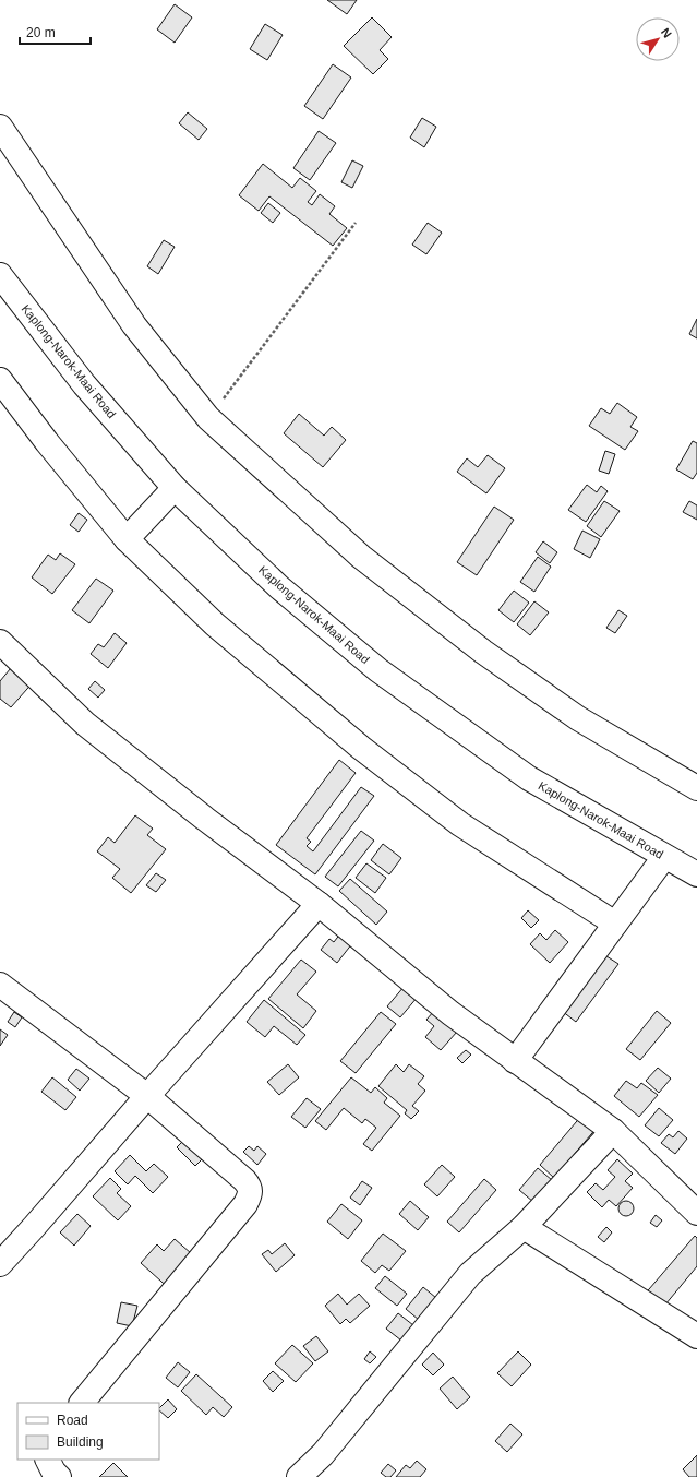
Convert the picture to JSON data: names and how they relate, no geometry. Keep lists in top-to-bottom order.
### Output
{
  "streets": {
    "main road": ["Kaplong-Narok-Maai Road"]
  },
  "legend": ["Road", "Building"],
  "scale_bar": "20 m",
  "north": "top right"
}
